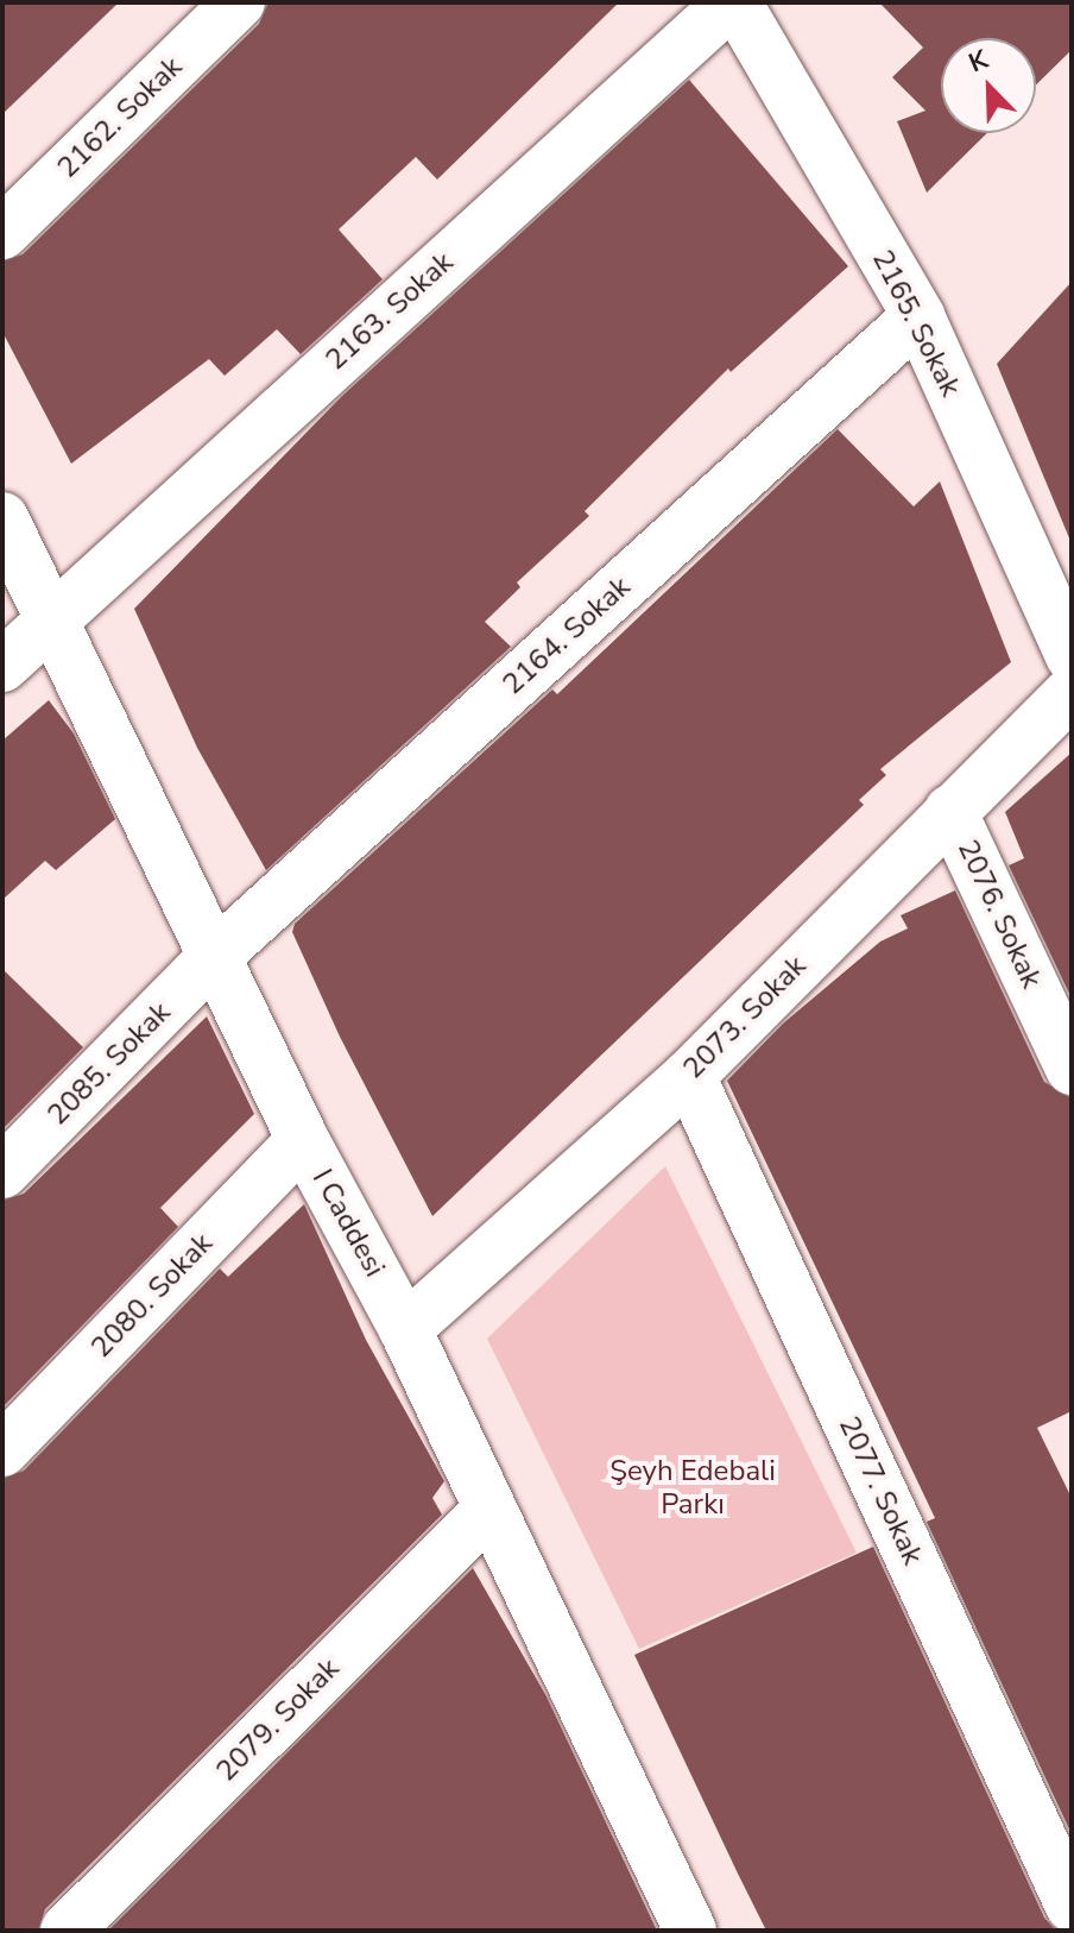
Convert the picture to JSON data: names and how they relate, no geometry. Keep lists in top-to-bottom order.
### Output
{
  "streets": {
    "street": [
      "2162. Sokak",
      "2163. Sokak",
      "2165. Sokak",
      "2164. Sokak",
      "2076. Sokak",
      "2073. Sokak",
      "2085. Sokak",
      "I Caddesi",
      "2080. Sokak",
      "2077. Sokak",
      "2079. Sokak"
    ]
  },
  "crossings": [
    ["2163. Sokak", "2165. Sokak"],
    ["2163. Sokak", "I Caddesi"],
    ["2165. Sokak", "2164. Sokak"],
    ["2164. Sokak", "2085. Sokak"],
    ["2164. Sokak", "I Caddesi"],
    ["2076. Sokak", "2073. Sokak"],
    ["2073. Sokak", "I Caddesi"],
    ["2073. Sokak", "2077. Sokak"],
    ["2085. Sokak", "I Caddesi"],
    ["I Caddesi", "2080. Sokak"],
    ["I Caddesi", "2079. Sokak"]
  ],
  "parks": ["Şeyh Edebali Parkı"],
  "north": "top left"
}
